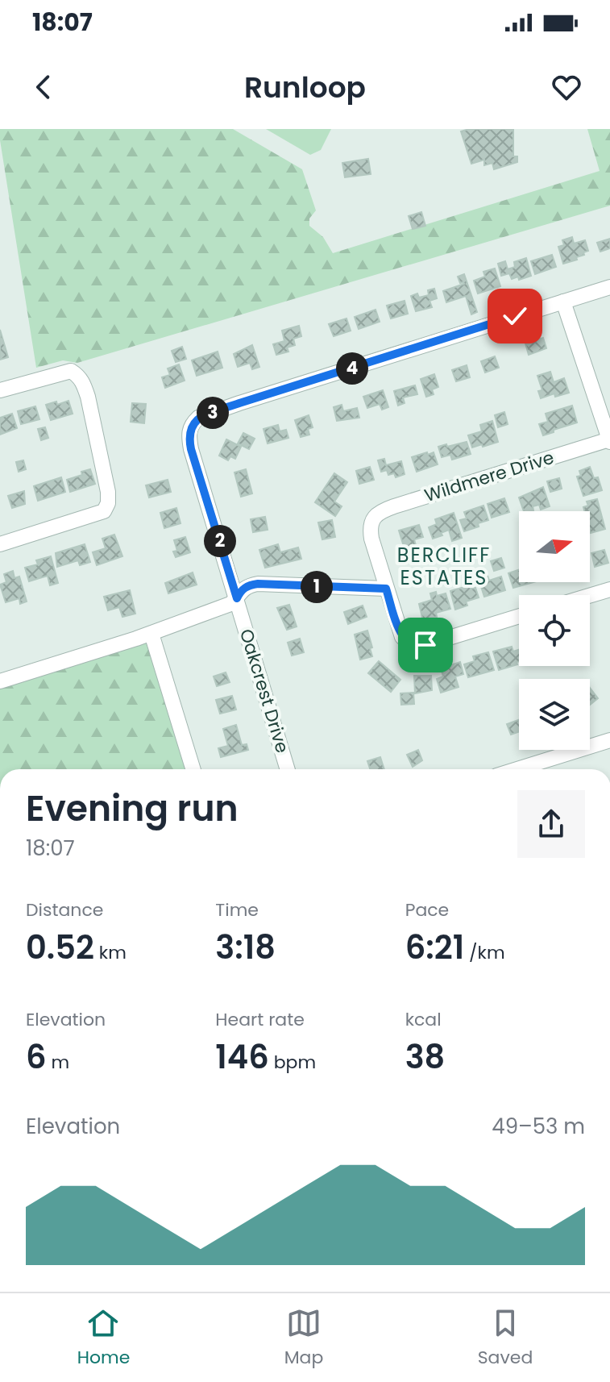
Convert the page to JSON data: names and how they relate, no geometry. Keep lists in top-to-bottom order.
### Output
{
  "streets": {
    "street": ["Wildmere Drive", "Oakcrest Drive"]
  },
  "districts": ["BERCLIFF ESTATES"],
  "north": "right",
  "page": {
    "status": "18:07",
    "header": "Runloop",
    "pins": [
      "4",
      "3",
      "2",
      "1"
    ],
    "heading": ["Evening run", "18:07"],
    "stats": [
      ["Distance", "0.52 km"],
      ["Time", "3:18"],
      ["Pace", "6:21 /km"],
      ["Elevation", "6 m"],
      ["Heart rate", "146 bpm"],
      ["kcal", "38"]
    ],
    "chart": ["Elevation", "49–53 m"],
    "tabs": ["Home", "Map", "Saved"]
  }
}
